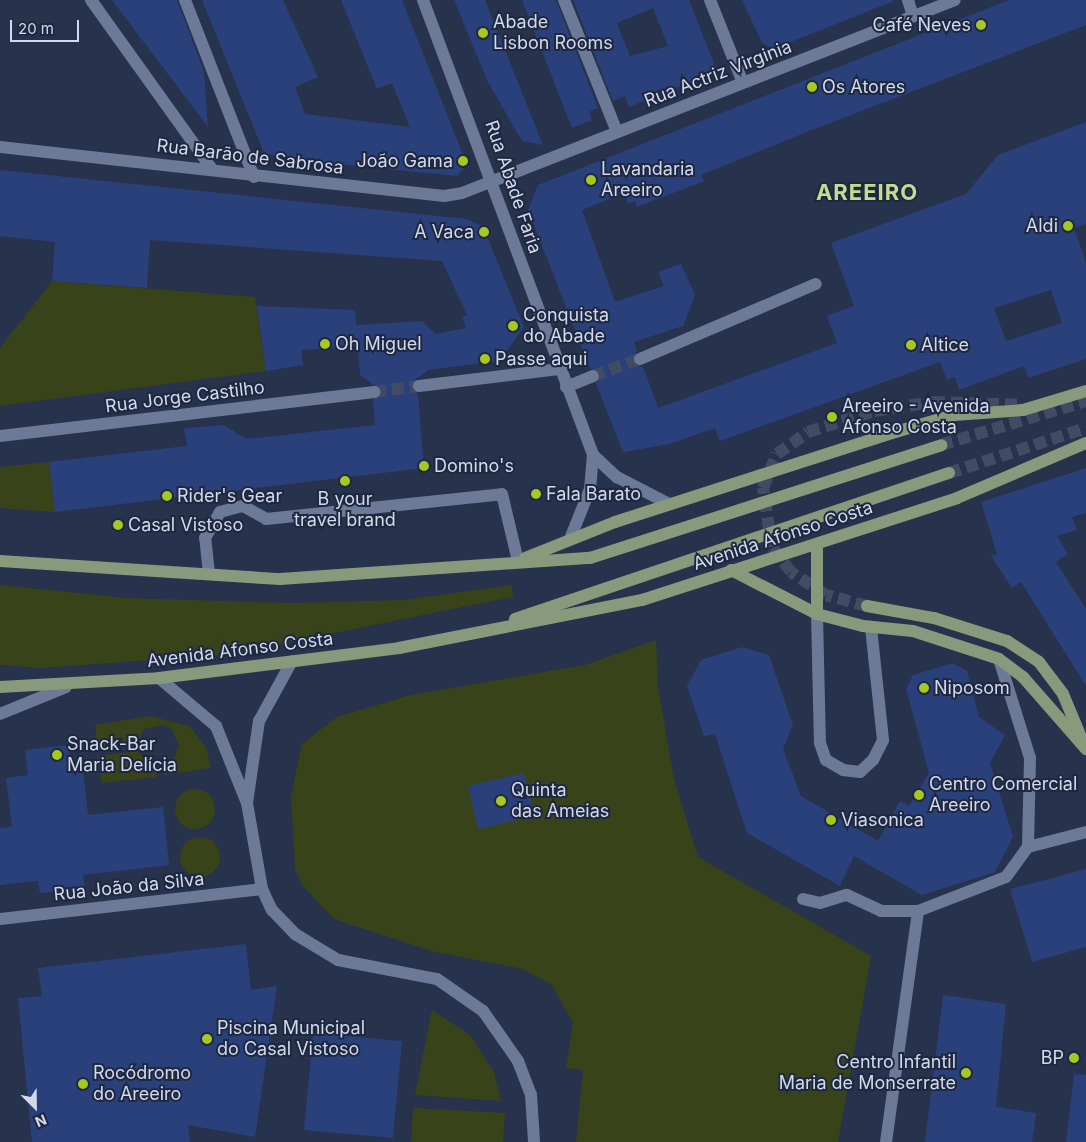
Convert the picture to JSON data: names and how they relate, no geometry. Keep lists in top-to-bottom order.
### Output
{
  "streets": {
    "main road": ["Avenida Afonso Costa"],
    "street": [
      "Rua Actriz Virginia",
      "Rua Barão de Sabrosa",
      "Rua Abade Faria",
      "Rua Jorge Castilho",
      "Rua João da Silva"
    ]
  },
  "crossings": [
    ["Rua Actriz Virginia", "Rua Barão de Sabrosa"],
    ["Rua Actriz Virginia", "Rua Abade Faria"],
    ["Rua Barão de Sabrosa", "Rua Abade Faria"]
  ],
  "districts": ["AREEIRO"],
  "places": [
    "Café Neves",
    "Abade Lisbon Rooms",
    "Os Atores",
    "João Gama",
    "Lavandaria Areeiro",
    "Aldi",
    "A Vaca",
    "Conquista do Abade",
    "Oh Miguel",
    "Altice",
    "Passe aqui",
    "Areeiro - Avenida Afonso Costa",
    "Domino's",
    "B your travel brand",
    "Fala Barato",
    "Rider's Gear",
    "Casal Vistoso",
    "Niposom",
    "Snack-Bar Maria Delícia",
    "Centro Comercial Areeiro",
    "Quinta das Ameias",
    "Viasonica",
    "Piscina Municipal do Casal Vistoso",
    "BP",
    "Centro Infantil Maria de Monserrate",
    "Rocódromo do Areeiro"
  ],
  "scale_bar": "20 m",
  "north": "bottom right"
}
